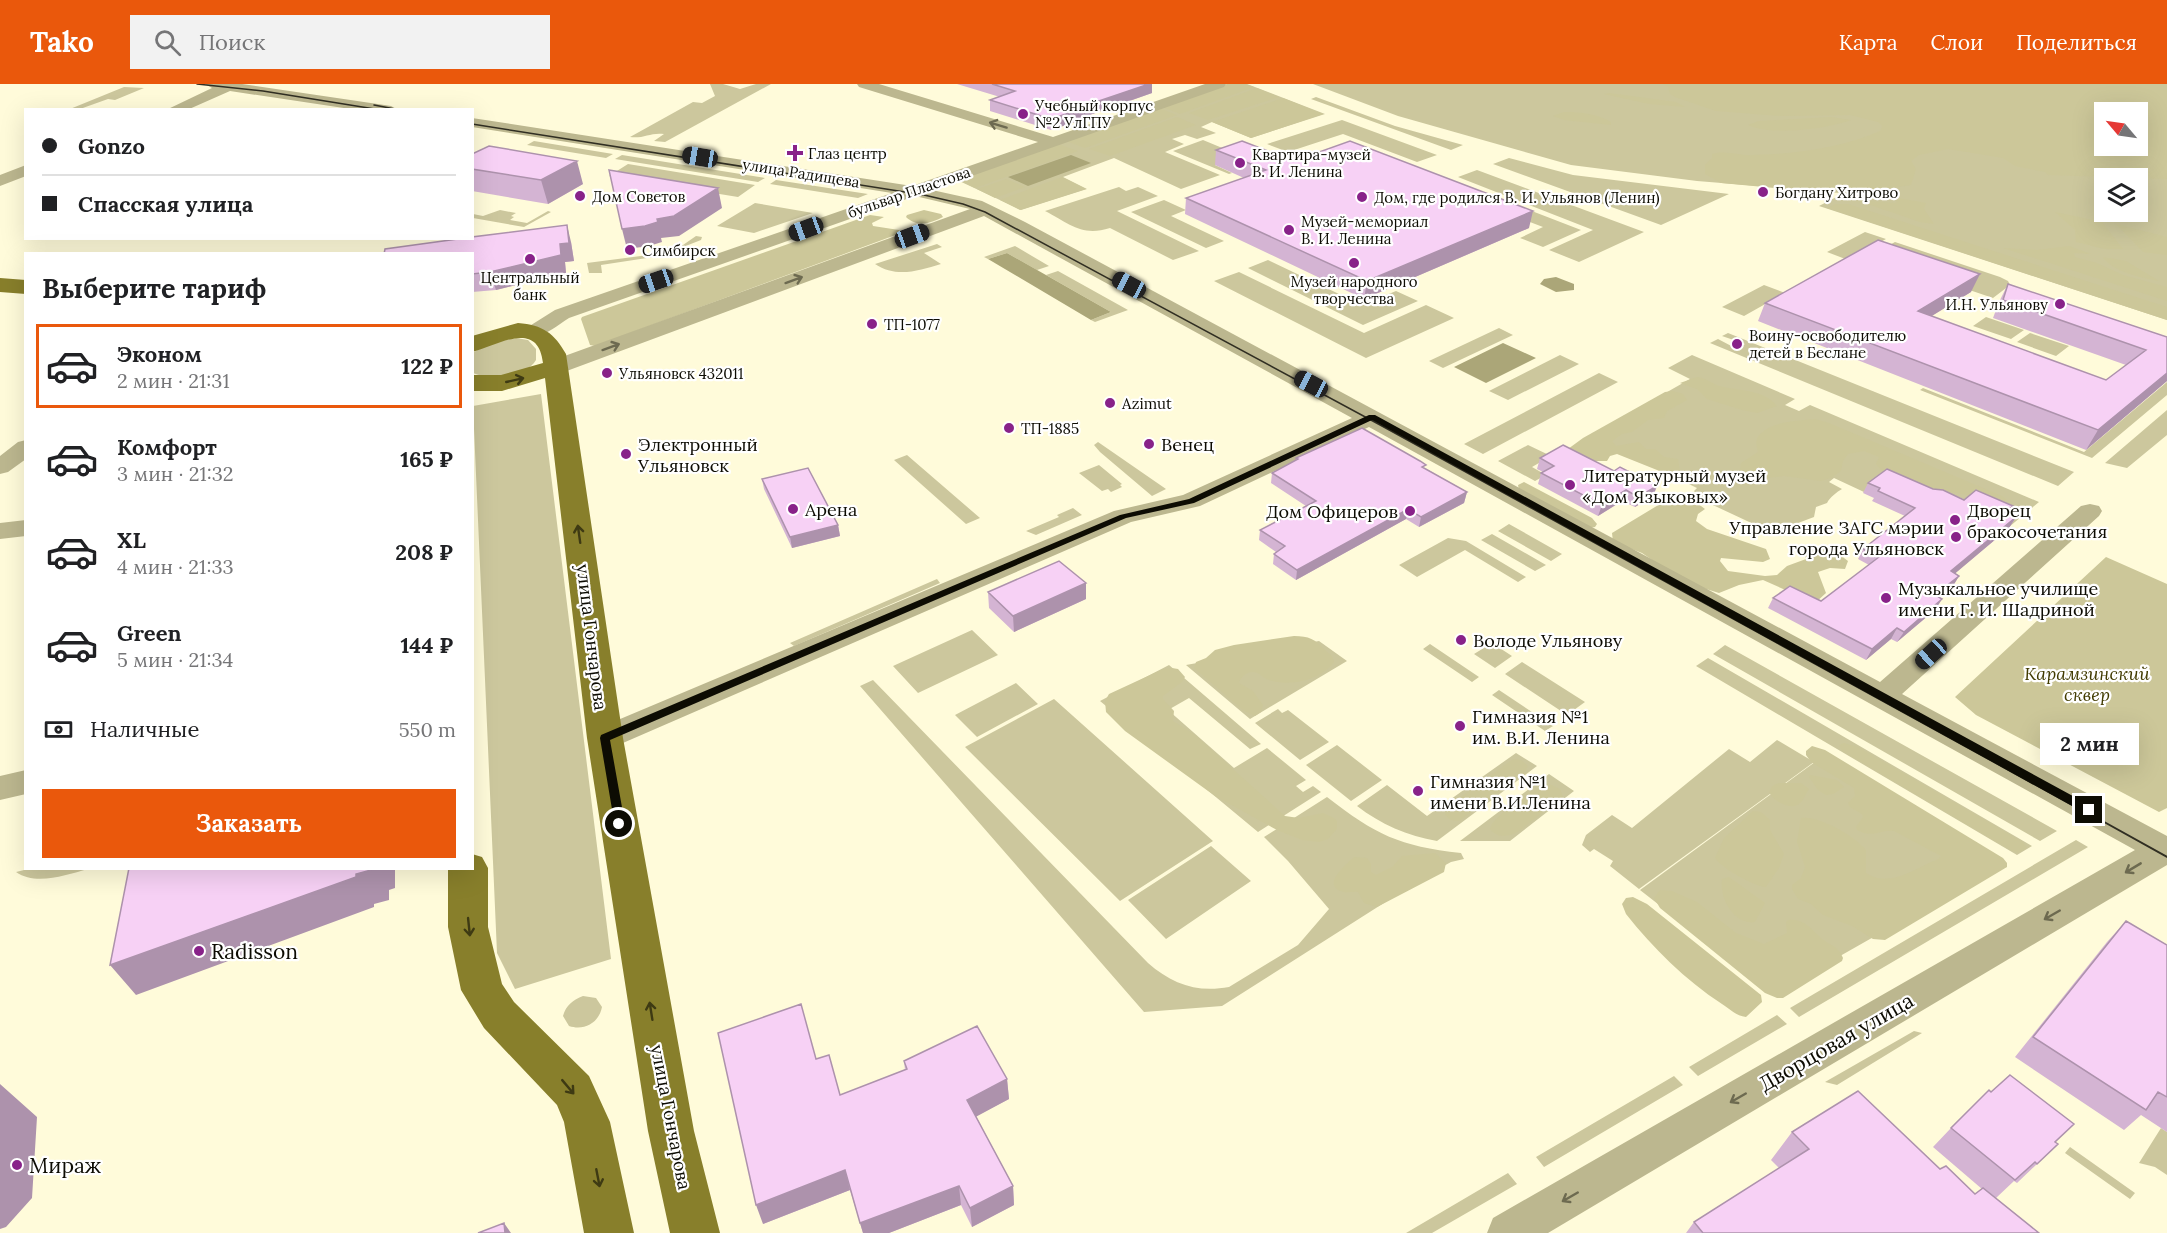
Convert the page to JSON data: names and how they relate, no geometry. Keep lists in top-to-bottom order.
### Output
{
  "streets": {
    "main road": ["улица Гончарова"],
    "street": ["улица Радищева", "бульвар Пластова", "Дворцовая улица"]
  },
  "crossings": [
    ["улица Радищева", "бульвар Пластова"],
    ["улица Радищева", "Дворцовая улица"],
    ["бульвар Пластова", "улица Гончарова"]
  ],
  "one_way": ["Дворцовая улица"],
  "parks": ["Карамзинский сквер"],
  "places": {
    "other": [
      "Учебный корпус №2 УлГПУ",
      "Квартира-музей В. И. Ленина",
      "Богдану Хитрово",
      "Дом Советов",
      "Дом, где родился В. И. Ульянов (Ленин)",
      "Музей-мемориал В. И. Ленина",
      "Симбирск",
      "Центральный банк",
      "Музей народного творчества",
      "И.Н. Ульянову",
      "ТП-1077",
      "Воину-освободителю детей в Беслане",
      "Ульяновск 432011",
      "Azimut",
      "ТП-1885",
      "Венец",
      "Электронный Ульяновск",
      "Литературный музей «Дом Языковых»",
      "Арена",
      "Дом Офицеров",
      "Дворец бракосочетания",
      "Управление ЗАГС мэрии города Ульяновск",
      "Музыкальное училище имени Г. И. Шадриной",
      "Володе Ульянову",
      "Гимназия №1 им. В.И. Ленина",
      "Гимназия №1 имени В.И.Ленина",
      "Radisson",
      "Мираж"
    ],
    "health": ["Глаз центр"]
  },
  "north": "top left",
  "page": {
    "header": "Tako",
    "search": "Поиск",
    "nav": ["Карта", "Слои", "Поделиться"],
    "banner": ["Gonzo", "Спасская улица"],
    "heading": "Выберите тариф",
    "list": [
      {
        "name": "Эконом",
        "note": "2 мин · 21:31",
        "value": "122 ₽"
      },
      {
        "name": "Комфорт",
        "note": "3 мин · 21:32",
        "value": "165 ₽"
      },
      {
        "name": "XL",
        "note": "4 мин · 21:33",
        "value": "208 ₽"
      },
      {
        "name": "Green",
        "note": "5 мин · 21:34",
        "value": "144 ₽"
      }
    ],
    "pay": ["Наличные", "550 m"],
    "bubble": "2 мин",
    "buttons": "Заказать"
  }
}
